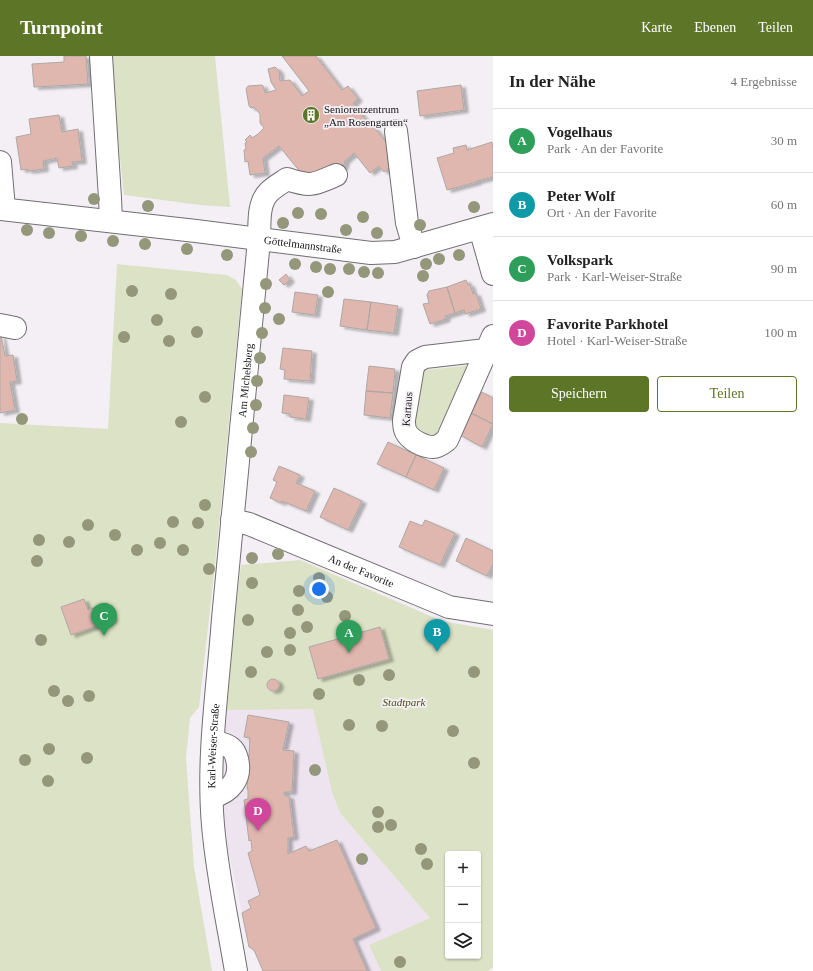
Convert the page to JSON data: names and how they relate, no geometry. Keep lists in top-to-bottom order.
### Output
{
  "streets": {
    "street": [
      "Göttelmannstraße",
      "Am Michelsberg",
      "Kartaus",
      "An der Favorite",
      "Karl-Weiser-Straße"
    ]
  },
  "crossings": [
    ["Göttelmannstraße", "Am Michelsberg"],
    ["Am Michelsberg", "An der Favorite"],
    ["Am Michelsberg", "Karl-Weiser-Straße"],
    ["An der Favorite", "Karl-Weiser-Straße"]
  ],
  "parks": ["Stadtpark"],
  "places": {
    "building": ["Seniorenzentrum „Am Rosengarten“"]
  },
  "page": {
    "header": "Turnpoint",
    "nav": ["Karte", "Ebenen", "Teilen"],
    "heading": ["In der Nähe", "4 Ergebnisse"],
    "list": [
      {
        "mark": "A",
        "name": "Vogelhaus",
        "note": "Park · An der Favorite",
        "value": "30 m"
      },
      {
        "mark": "B",
        "name": "Peter Wolf",
        "note": "Ort · An der Favorite",
        "value": "60 m"
      },
      {
        "mark": "C",
        "name": "Volkspark",
        "note": "Park · Karl-Weiser-Straße",
        "value": "90 m"
      },
      {
        "mark": "D",
        "name": "Favorite Parkhotel",
        "note": "Hotel · Karl-Weiser-Straße",
        "value": "100 m"
      }
    ],
    "buttons": ["Speichern", "Teilen"],
    "pins": [
      "C",
      "B",
      "A",
      "D"
    ],
    "map_buttons": ["+", "−"]
  }
}
